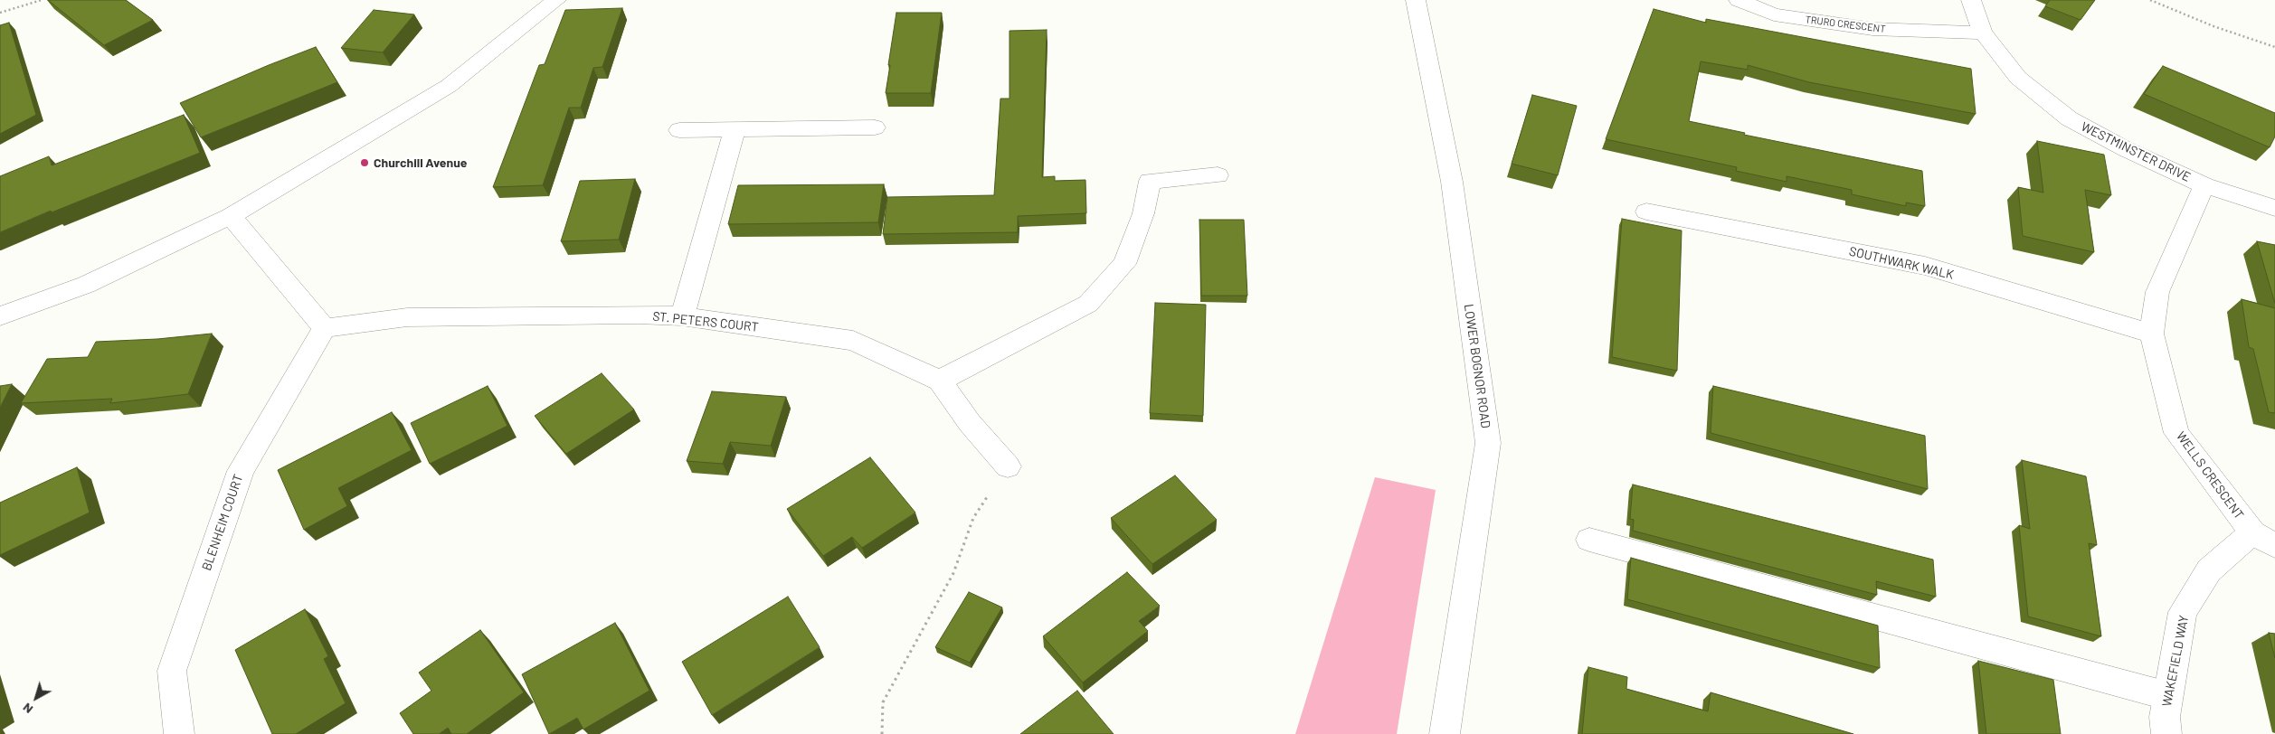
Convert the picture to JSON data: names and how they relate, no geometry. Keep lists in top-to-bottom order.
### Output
{
  "streets": {
    "street": [
      "TRURO CRESCENT",
      "WESTMINSTER DRIVE",
      "SOUTHWARK WALK",
      "ST. PETERS COURT",
      "LOWER BOGNOR ROAD",
      "WELLS CRESCENT",
      "BLENHEIM COURT",
      "WAKEFIELD WAY"
    ]
  },
  "crossings": [
    ["TRURO CRESCENT", "WESTMINSTER DRIVE"],
    ["WESTMINSTER DRIVE", "WELLS CRESCENT"],
    ["SOUTHWARK WALK", "WELLS CRESCENT"],
    ["ST. PETERS COURT", "BLENHEIM COURT"],
    ["WELLS CRESCENT", "WAKEFIELD WAY"]
  ],
  "places": ["Churchill Avenue"],
  "north": "bottom left"
}
